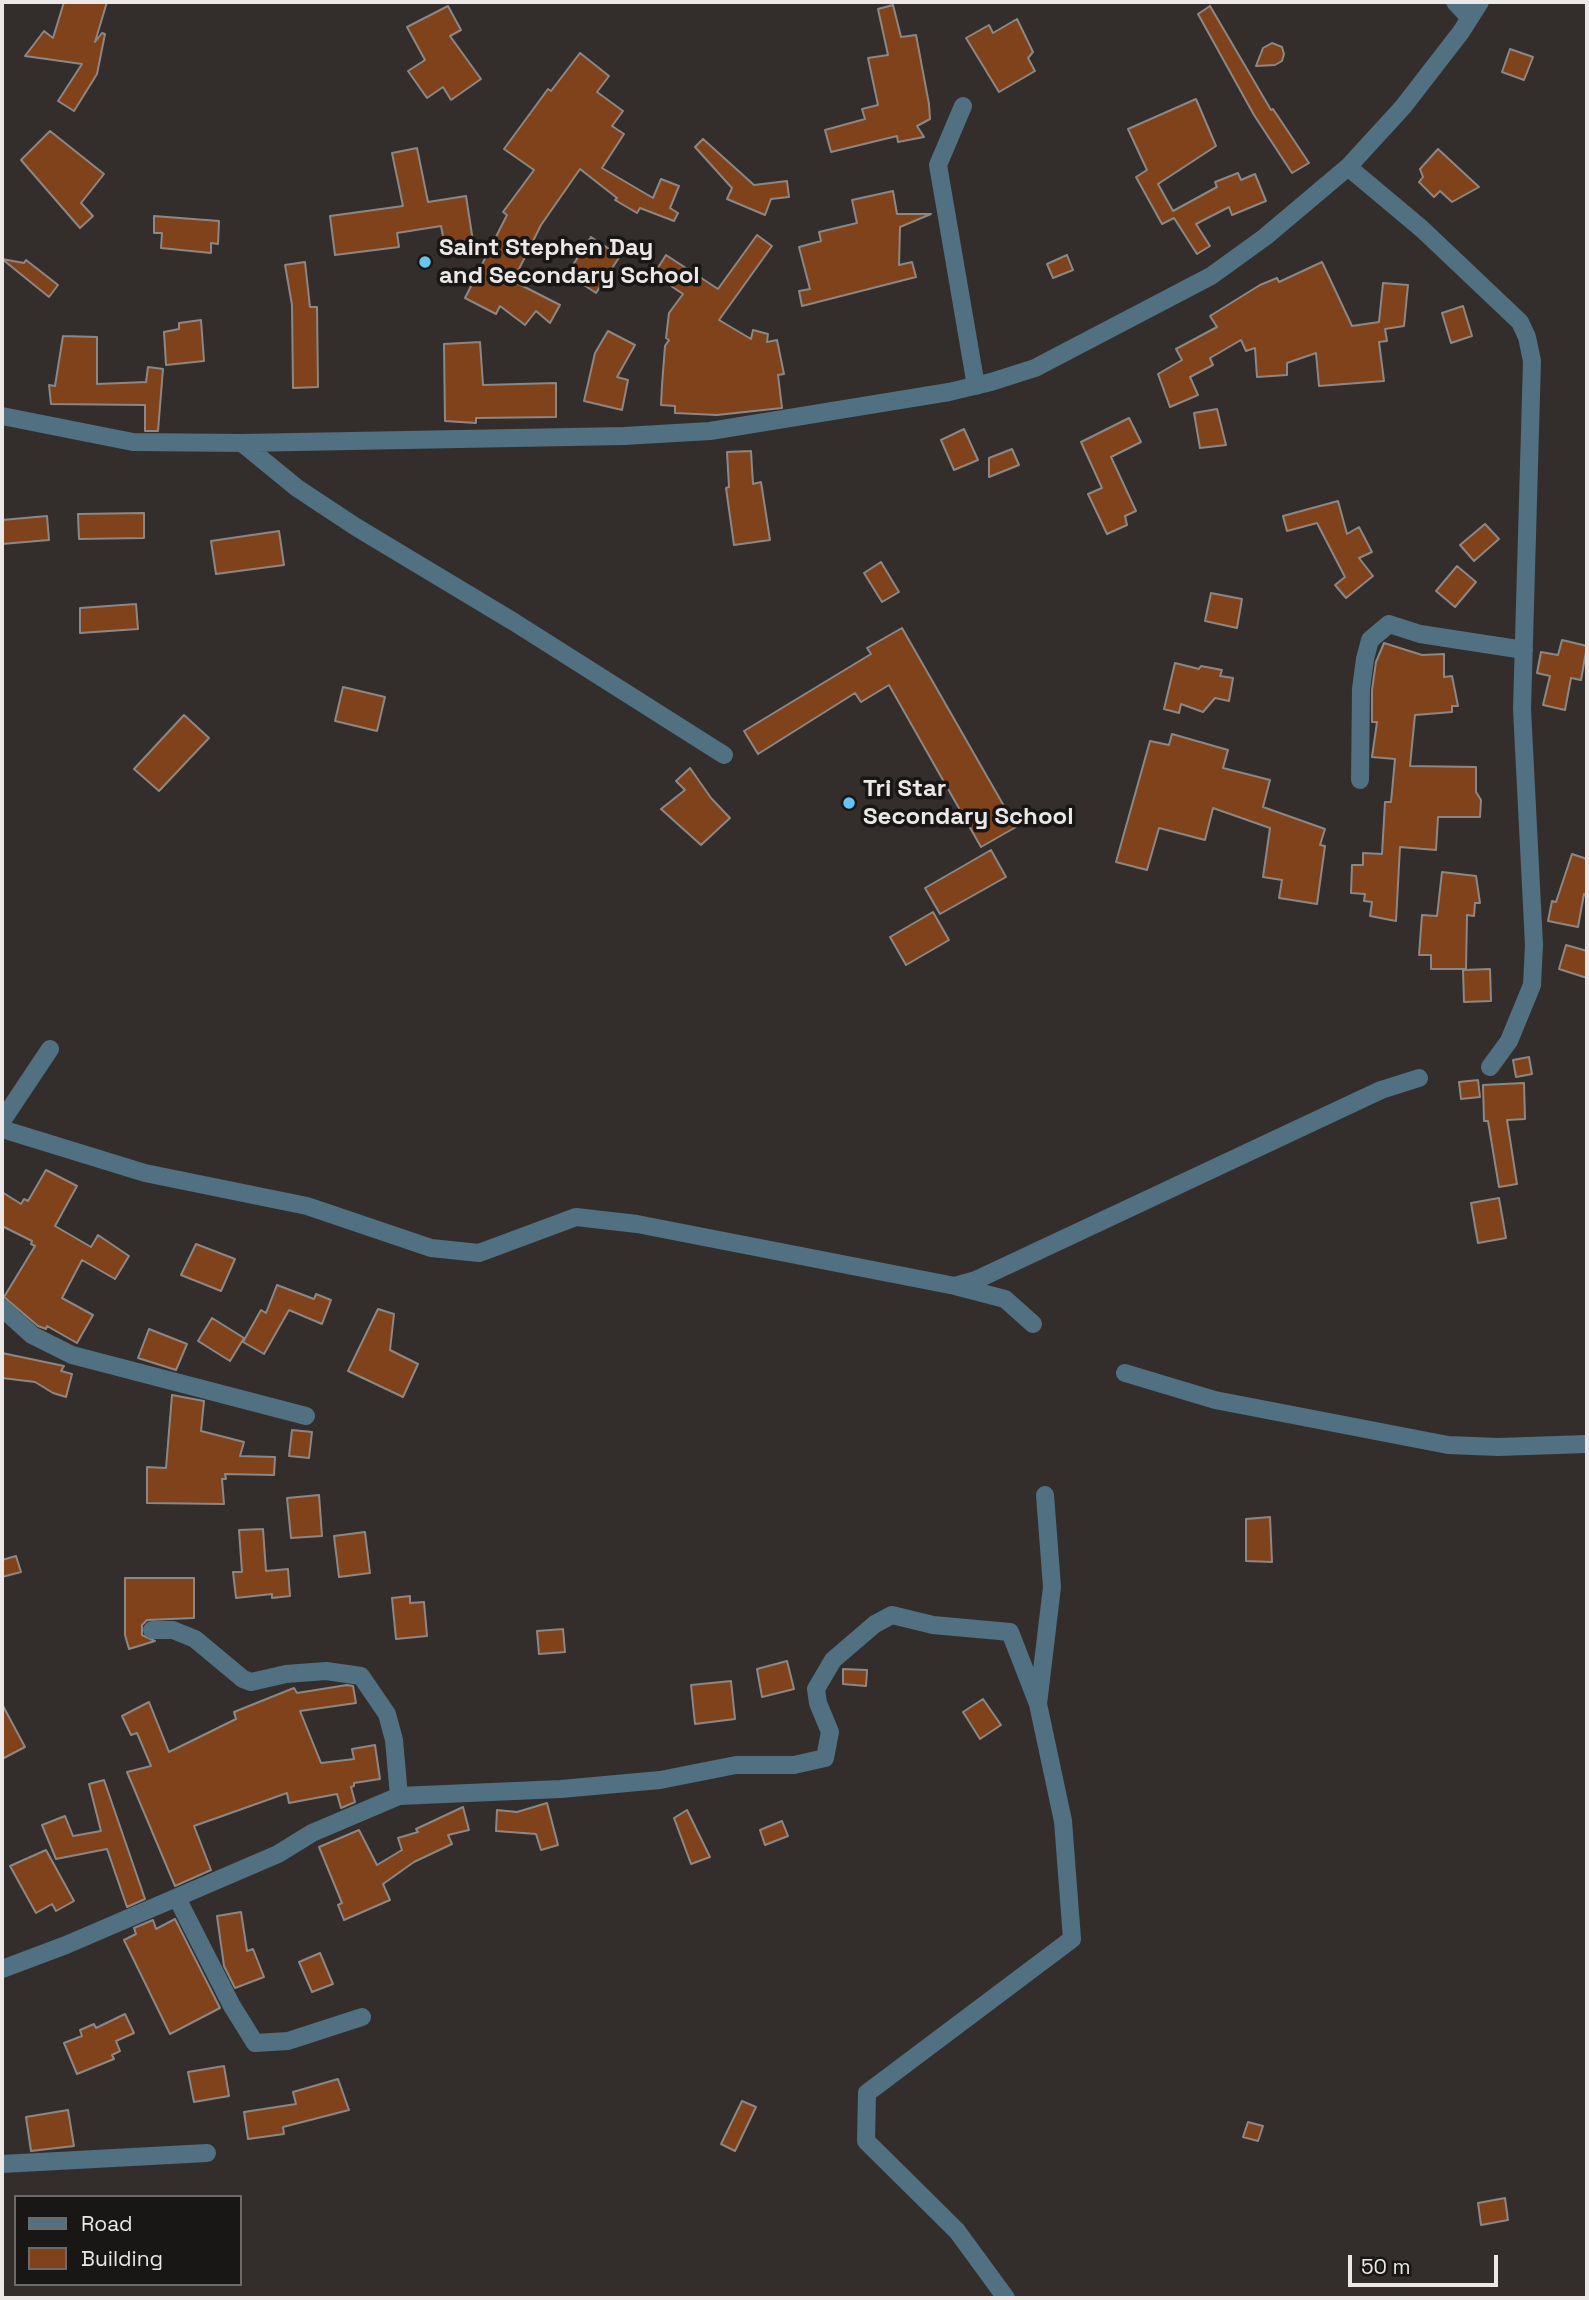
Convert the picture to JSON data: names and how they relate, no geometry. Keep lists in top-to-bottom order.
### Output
{
  "places": ["Saint Stephen Day and Secondary School", "Tri Star Secondary School"],
  "legend": ["Road", "Building"],
  "scale_bar": "50 m"
}
